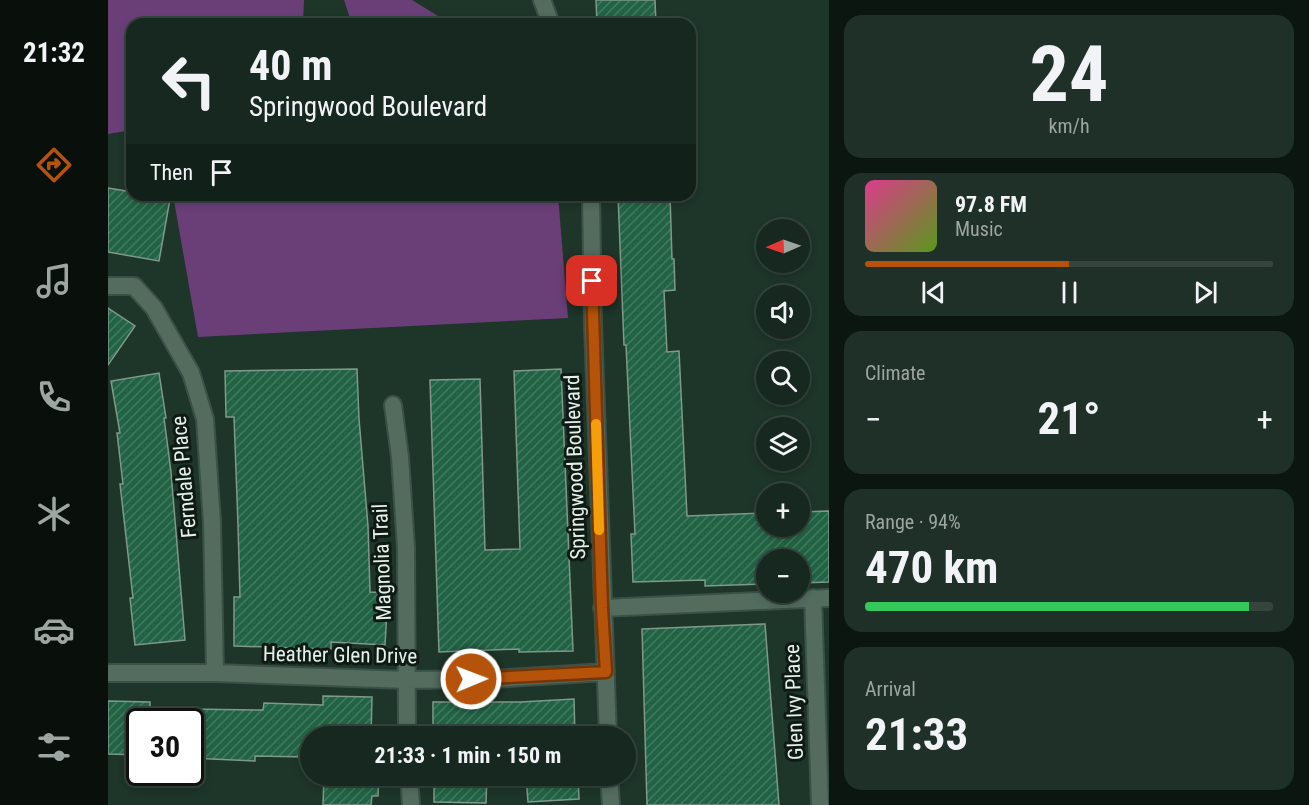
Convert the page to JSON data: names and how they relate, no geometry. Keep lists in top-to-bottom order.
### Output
{
  "streets": {
    "street": [
      "Springwood Boulevard",
      "Ferndale Place",
      "Magnolia Trail",
      "Heather Glen Drive",
      "Glen Ivy Place"
    ]
  },
  "crossings": [
    ["Springwood Boulevard", "Heather Glen Drive"],
    ["Ferndale Place", "Heather Glen Drive"],
    ["Magnolia Trail", "Heather Glen Drive"]
  ],
  "north": "left",
  "page": {
    "tabs": "21:32",
    "tile": [
      ["24", "km/h"],
      "Climate",
      ["Range · 94%", "470 km"],
      ["Arrival", "21:33"]
    ],
    "turn": ["40 m", "Springwood Boulevard"],
    "then": "Then",
    "song": ["97.8 FM", "Music"],
    "map_buttons": ["+", "−"],
    "heat": ["−", "21°", "+"],
    "limit": "30",
    "trip": "21:33 · 1 min · 150 m"
  }
}
